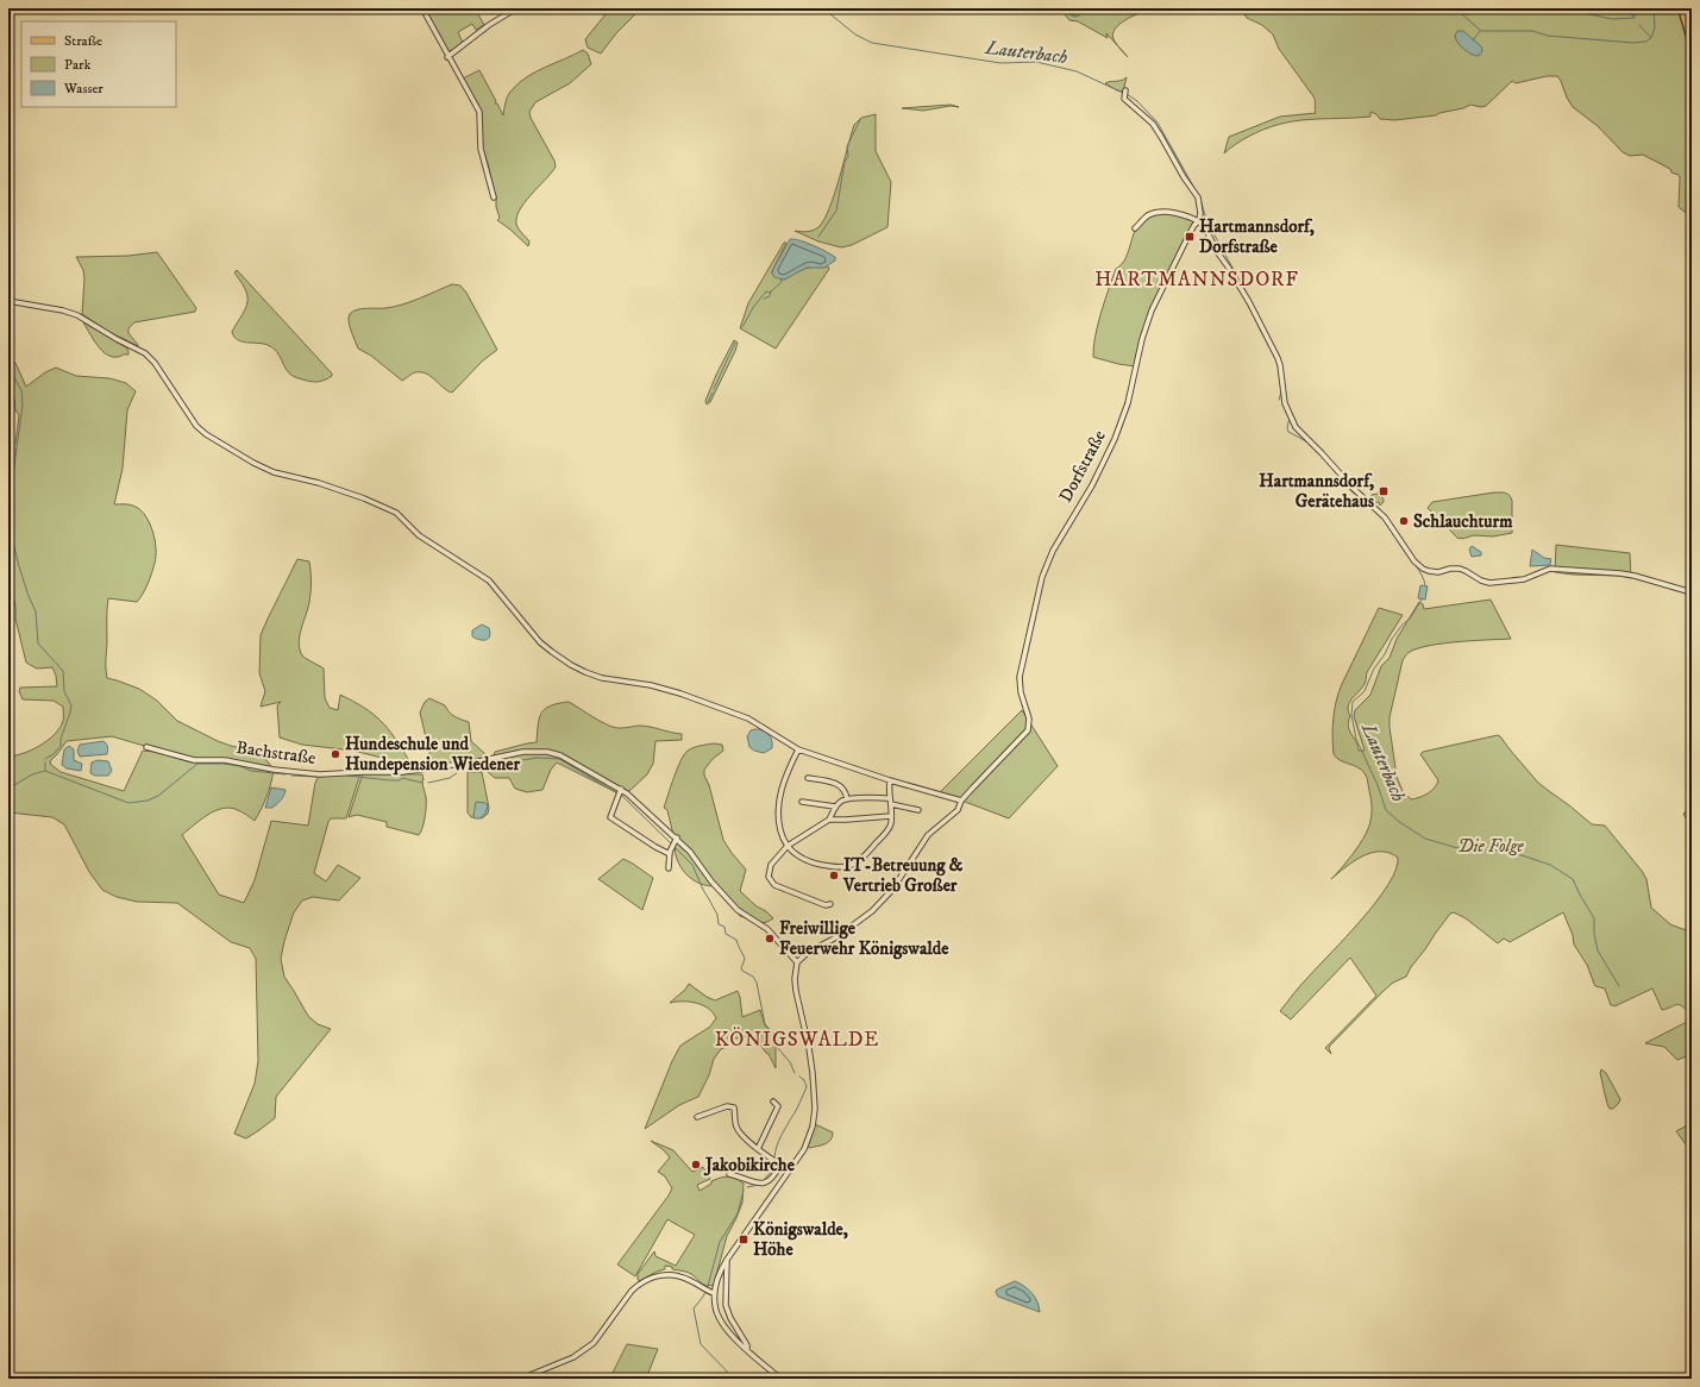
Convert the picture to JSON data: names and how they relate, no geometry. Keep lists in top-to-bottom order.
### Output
{
  "streets": {
    "street": ["Dorfstraße", "Bachstraße"]
  },
  "districts": ["HARTMANNSDORF", "KÖNIGSWALDE"],
  "water": ["Lauterbach"],
  "parks": ["Die Folge"],
  "places": {
    "transit": ["Hartmannsdorf, Dorfstraße", "Hartmannsdorf, Gerätehaus", "Königswalde, Höhe"],
    "other": [
      "Schlauchturm",
      "Hundeschule und Hundepension Wiedener",
      "IT-Betreuung & Vertrieb Großer",
      "Freiwillige Feuerwehr Königswalde",
      "Jakobikirche"
    ]
  },
  "legend": ["Straße", "Park", "Wasser"]
}
